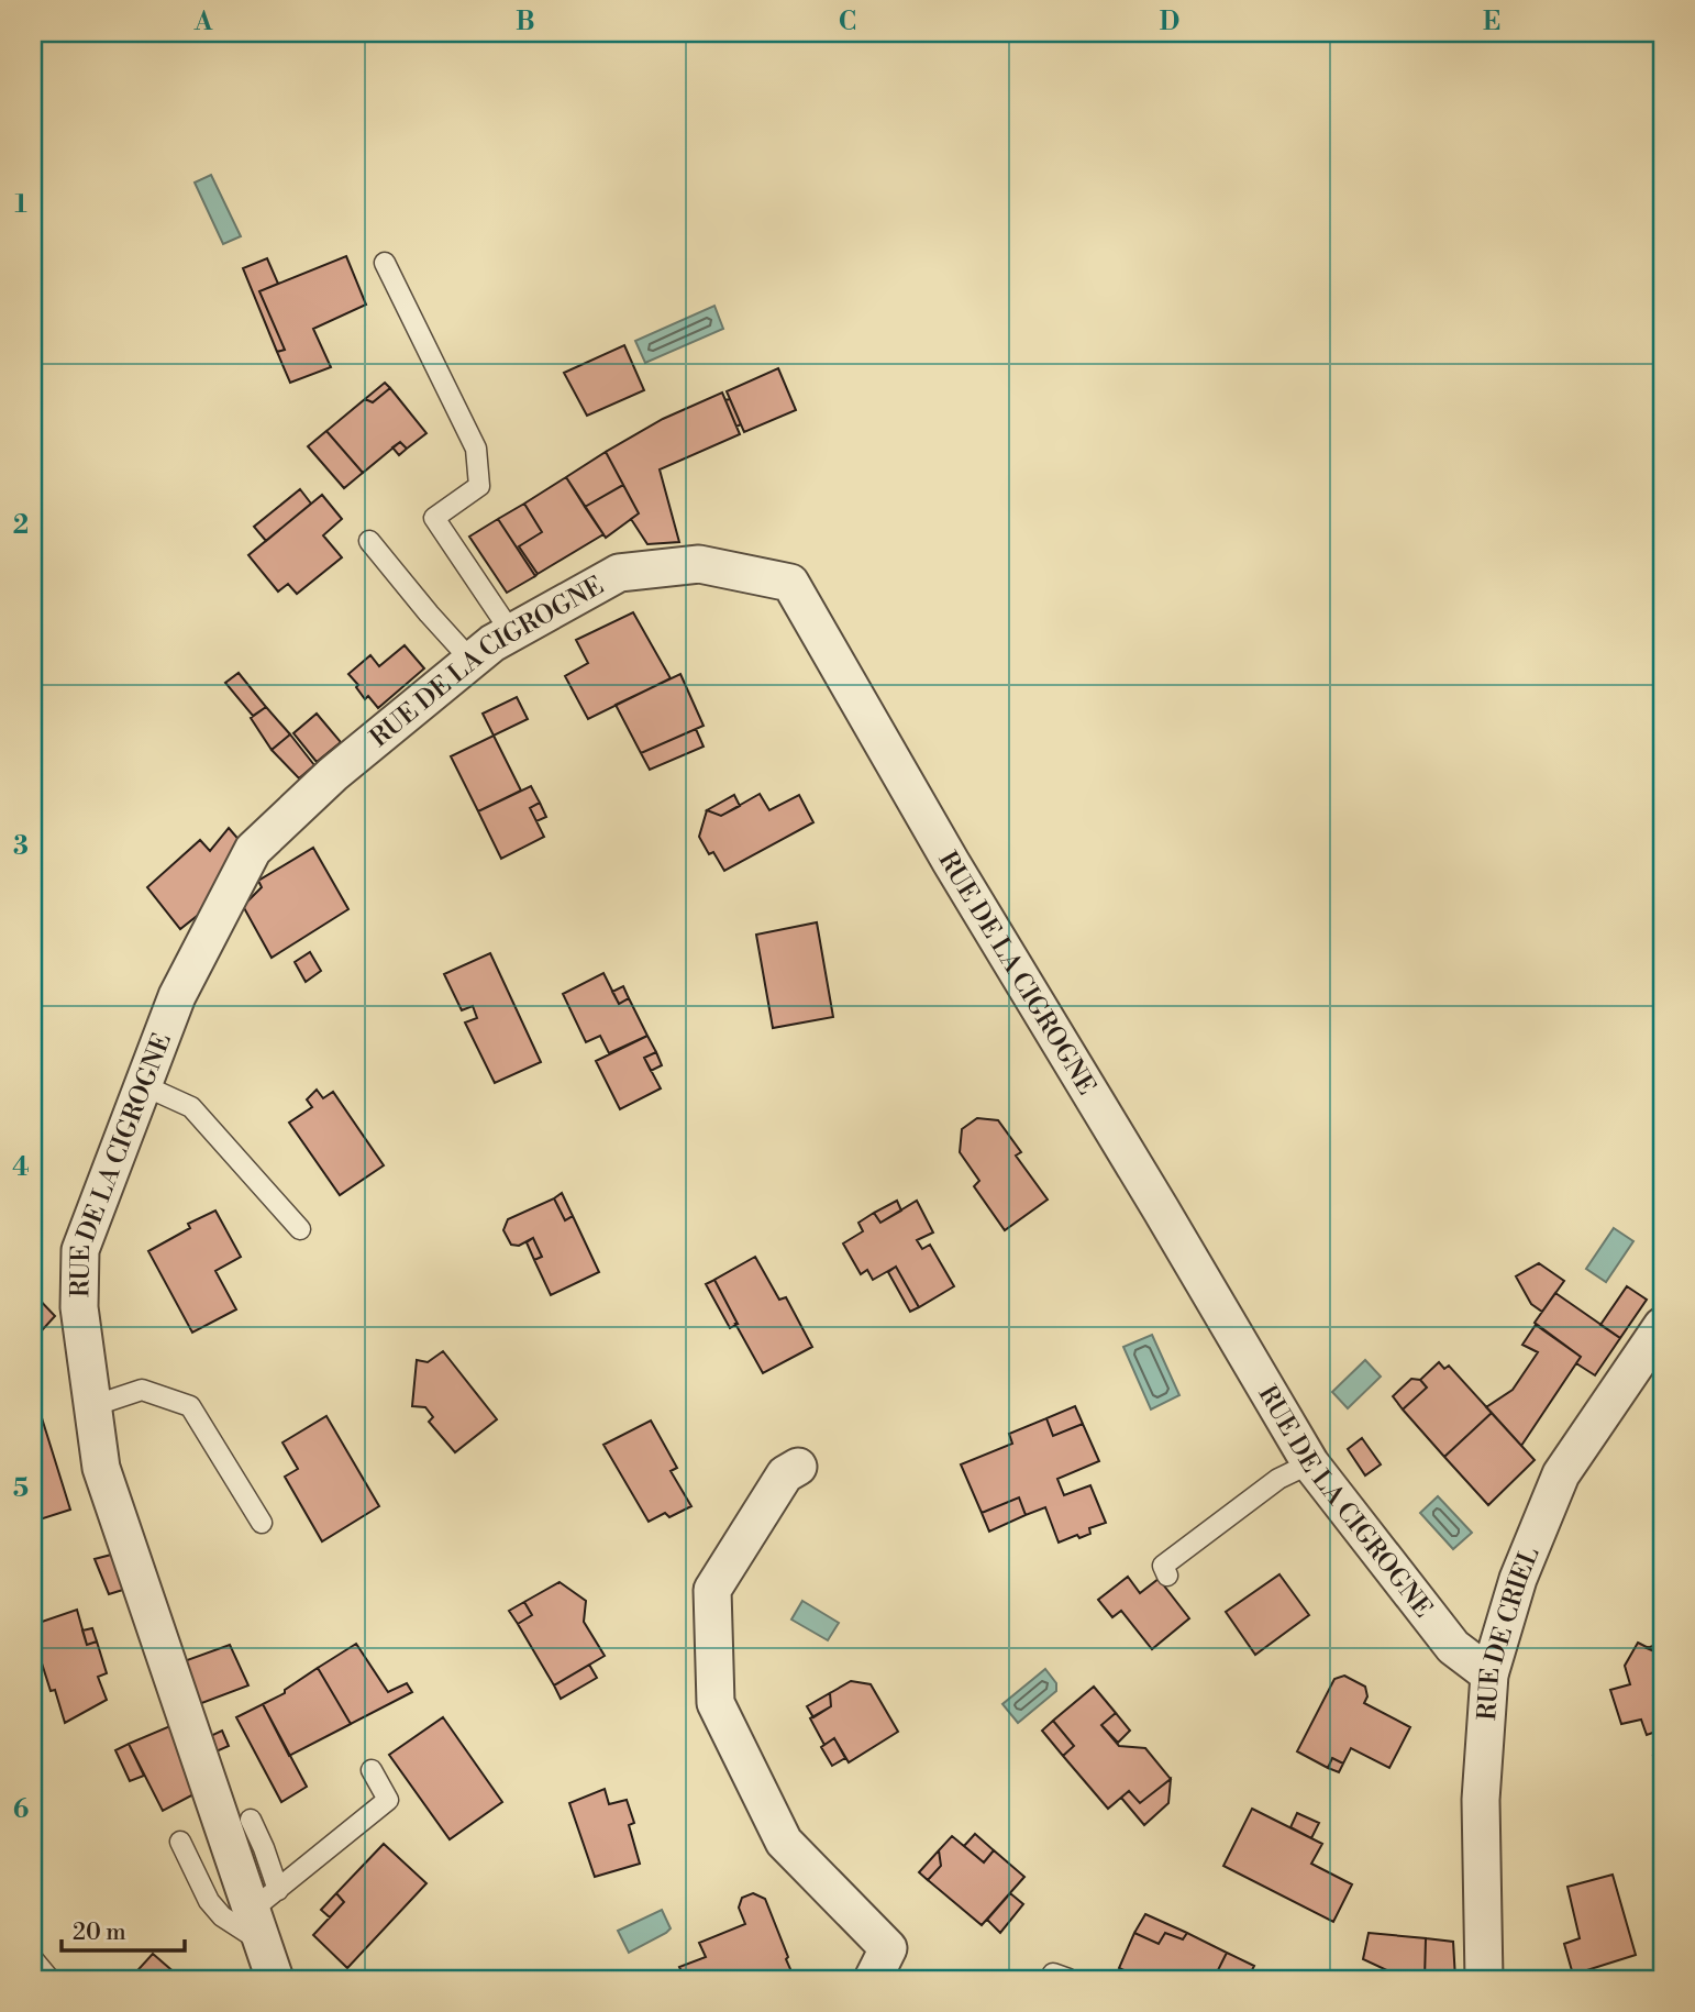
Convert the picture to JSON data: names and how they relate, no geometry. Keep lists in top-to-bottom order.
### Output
{
  "streets": {
    "street": ["RUE DE LA CIGROGNE", "RUE DE CRIEL"]
  },
  "crossings": [
    ["RUE DE LA CIGROGNE", "RUE DE CRIEL"]
  ],
  "scale_bar": "20 m",
  "grid": {
    "columns": [
      "A",
      "B",
      "C",
      "D",
      "E"
    ],
    "rows": [
      "1",
      "2",
      "3",
      "4",
      "5",
      "6"
    ]
  }
}
